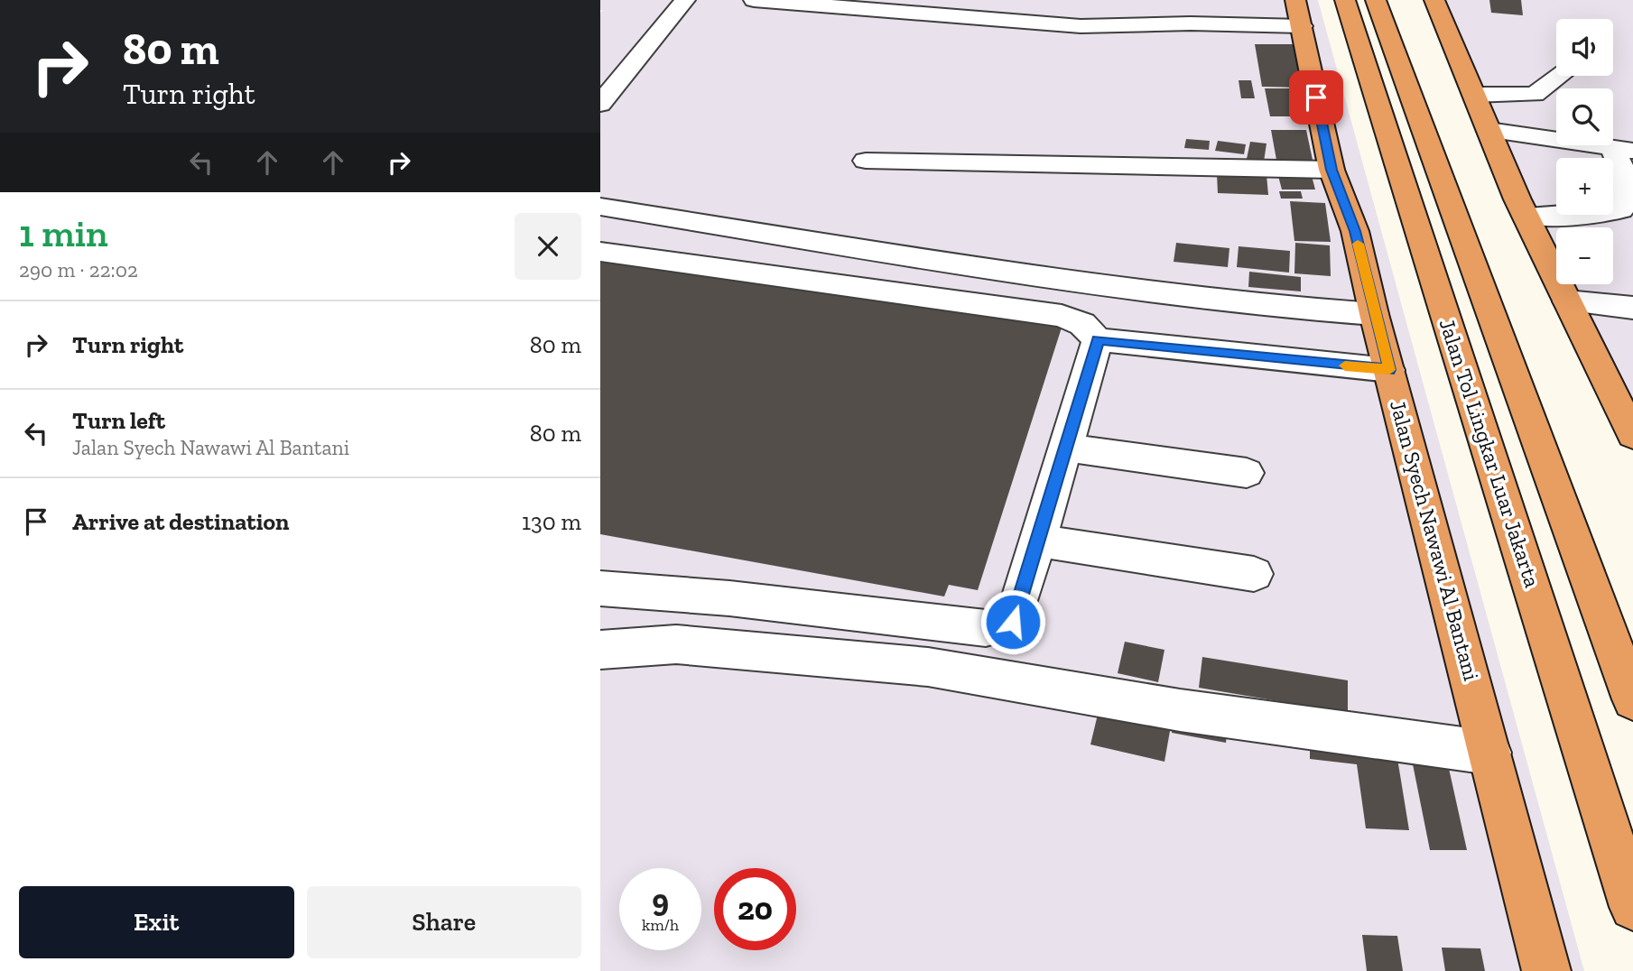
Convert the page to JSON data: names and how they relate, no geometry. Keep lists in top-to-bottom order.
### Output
{
  "streets": {
    "highway": ["Jalan Tol Lingkar Luar Jakarta", "Jalan Syech Nawawi Al Bantani"]
  },
  "page": {
    "turn": ["80 m", "Turn right"],
    "map_buttons": ["+", "−"],
    "heading": ["1 min", "290 m · 22:02"],
    "list": [
      {
        "name": "Turn right",
        "value": "80 m"
      },
      {
        "name": "Turn left",
        "note": "Jalan Syech Nawawi Al Bantani",
        "value": "80 m"
      },
      {
        "name": "Arrive at destination",
        "value": "130 m"
      }
    ],
    "speed": "9 km/h",
    "limit": "20",
    "buttons": ["Exit", "Share"]
  }
}
